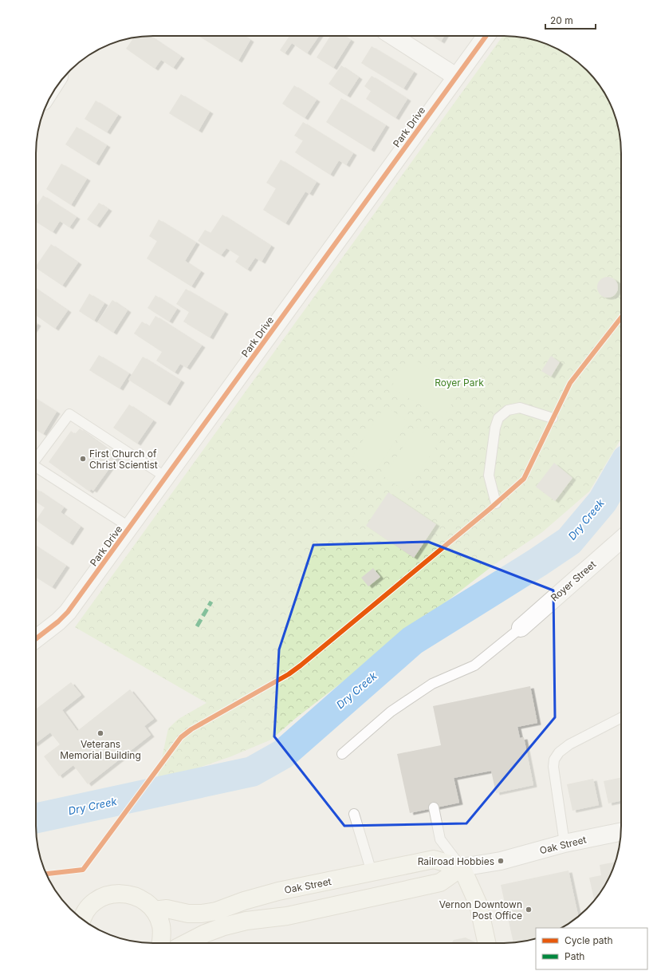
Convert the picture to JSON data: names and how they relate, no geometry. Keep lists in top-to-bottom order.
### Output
{
  "streets": {
    "main road": ["Oak Street"],
    "street": ["Park Drive", "Royer Street"]
  },
  "water": ["Dry Creek"],
  "parks": ["Royer Park"],
  "places": [
    "First Church of Christ Scientist",
    "Veterans Memorial Building",
    "Railroad Hobbies",
    "Vernon Downtown Post Office"
  ],
  "legend": ["Cycle path", "Path"],
  "scale_bar": "20 m"
}
